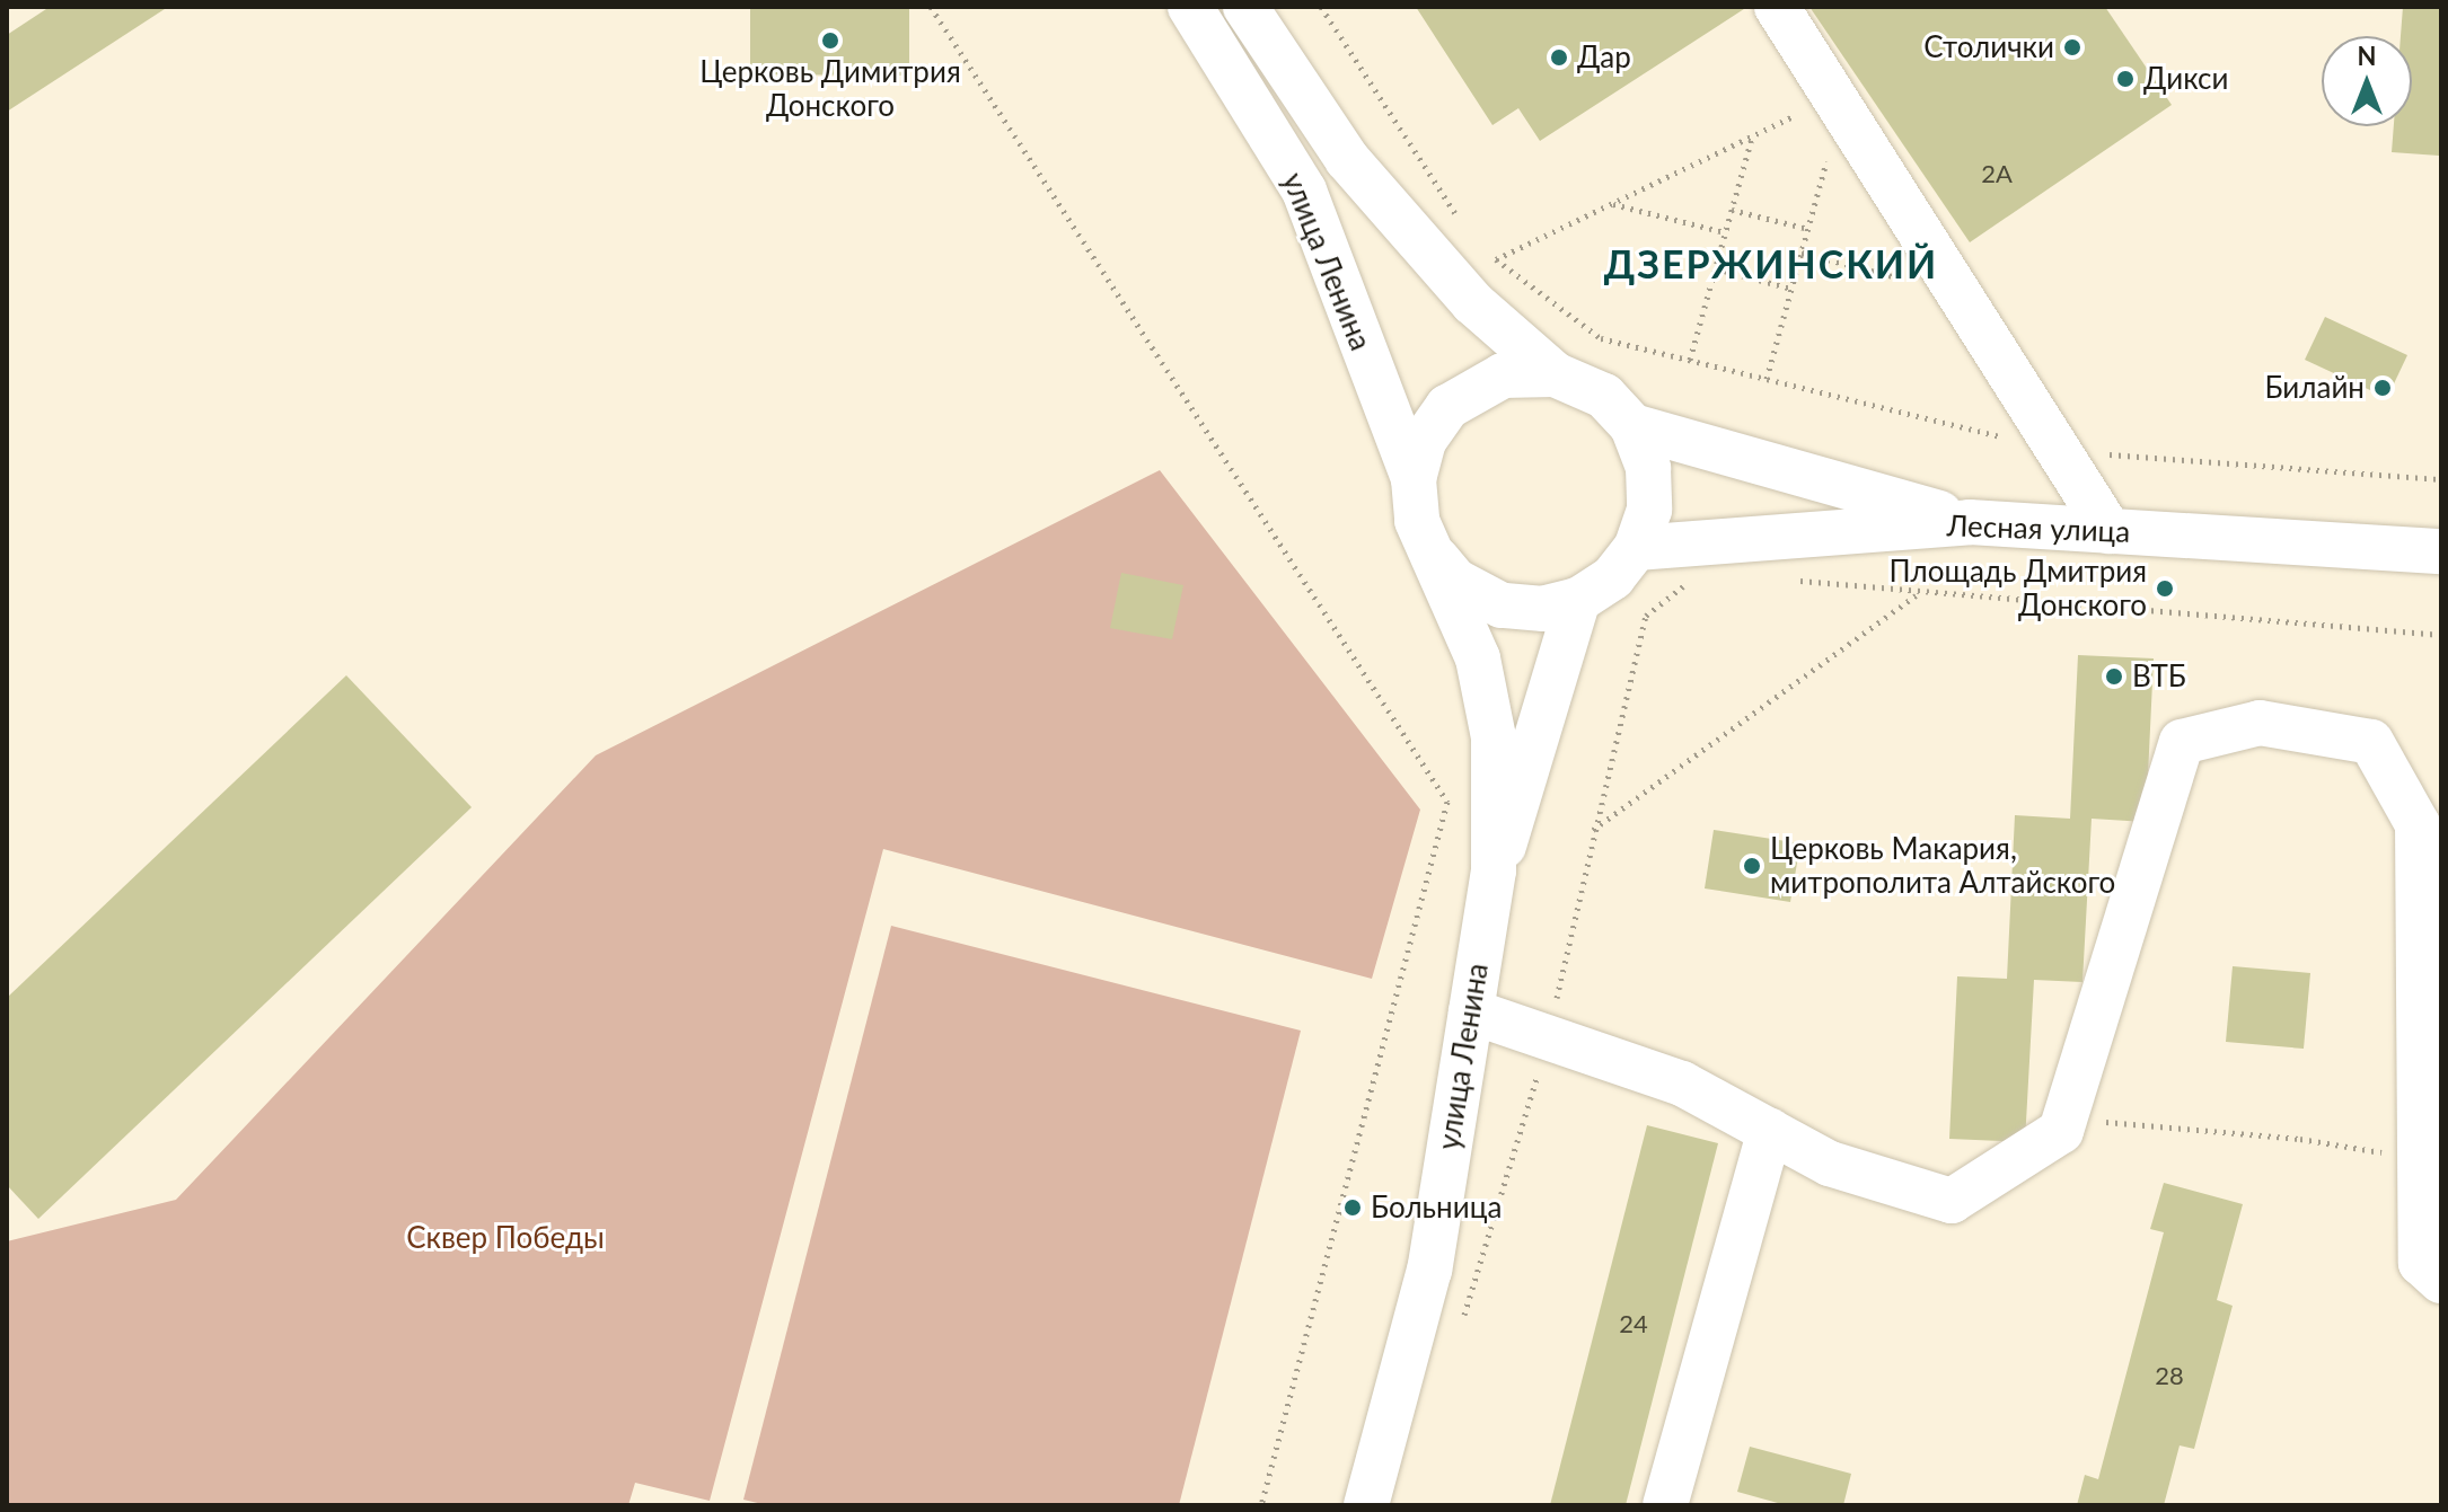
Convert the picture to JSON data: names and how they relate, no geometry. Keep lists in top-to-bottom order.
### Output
{
  "streets": {
    "street": ["улица Ленина", "Лесная улица"]
  },
  "crossings": [
    ["улица Ленина", "Лесная улица"]
  ],
  "districts": ["ДЗЕРЖИНСКИЙ"],
  "parks": ["Сквер Победы"],
  "places": [
    "Церковь Димитрия Донского",
    "Столички",
    "Дар",
    "Дикси",
    "Билайн",
    "Площадь Дмитрия Донского",
    "ВТБ",
    "Церковь Макария, митрополита Алтайского",
    "Больница"
  ],
  "house_numbers": ["2А", "24", "28"],
  "north": "top"
}
